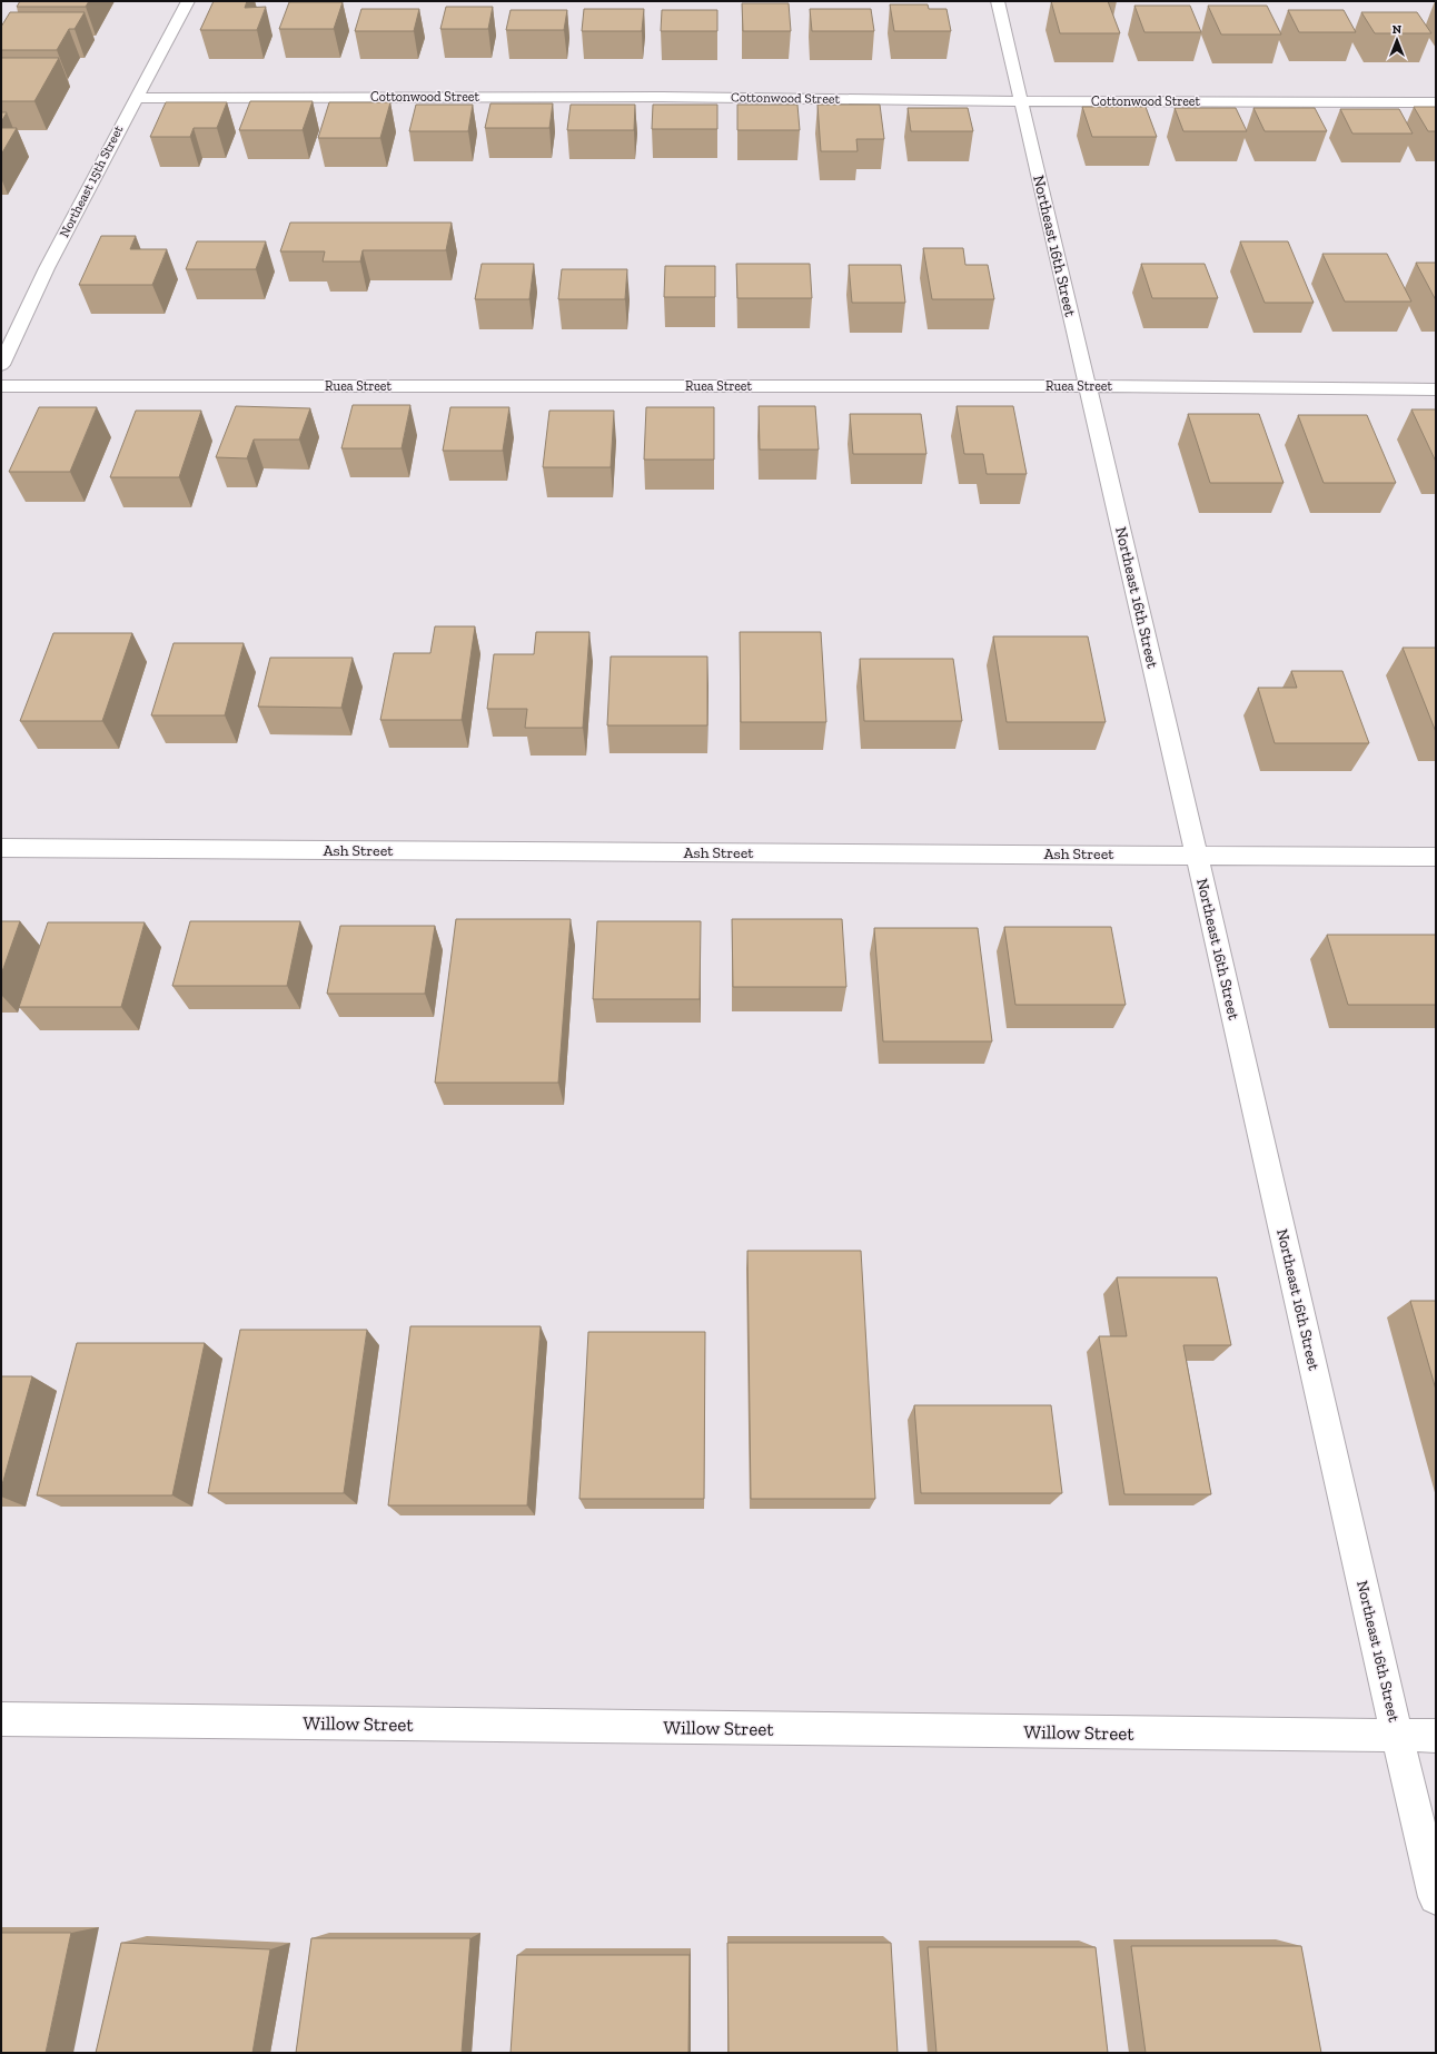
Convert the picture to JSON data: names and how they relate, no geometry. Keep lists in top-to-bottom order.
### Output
{
  "streets": {
    "street": [
      "Cottonwood Street",
      "Northeast 15th Street",
      "Northeast 16th Street",
      "Ruea Street",
      "Ash Street",
      "Willow Street"
    ]
  },
  "crossings": [
    ["Cottonwood Street", "Northeast 15th Street"],
    ["Cottonwood Street", "Northeast 16th Street"],
    ["Northeast 16th Street", "Ruea Street"],
    ["Northeast 16th Street", "Ash Street"],
    ["Northeast 16th Street", "Willow Street"]
  ],
  "north": "top"
}
